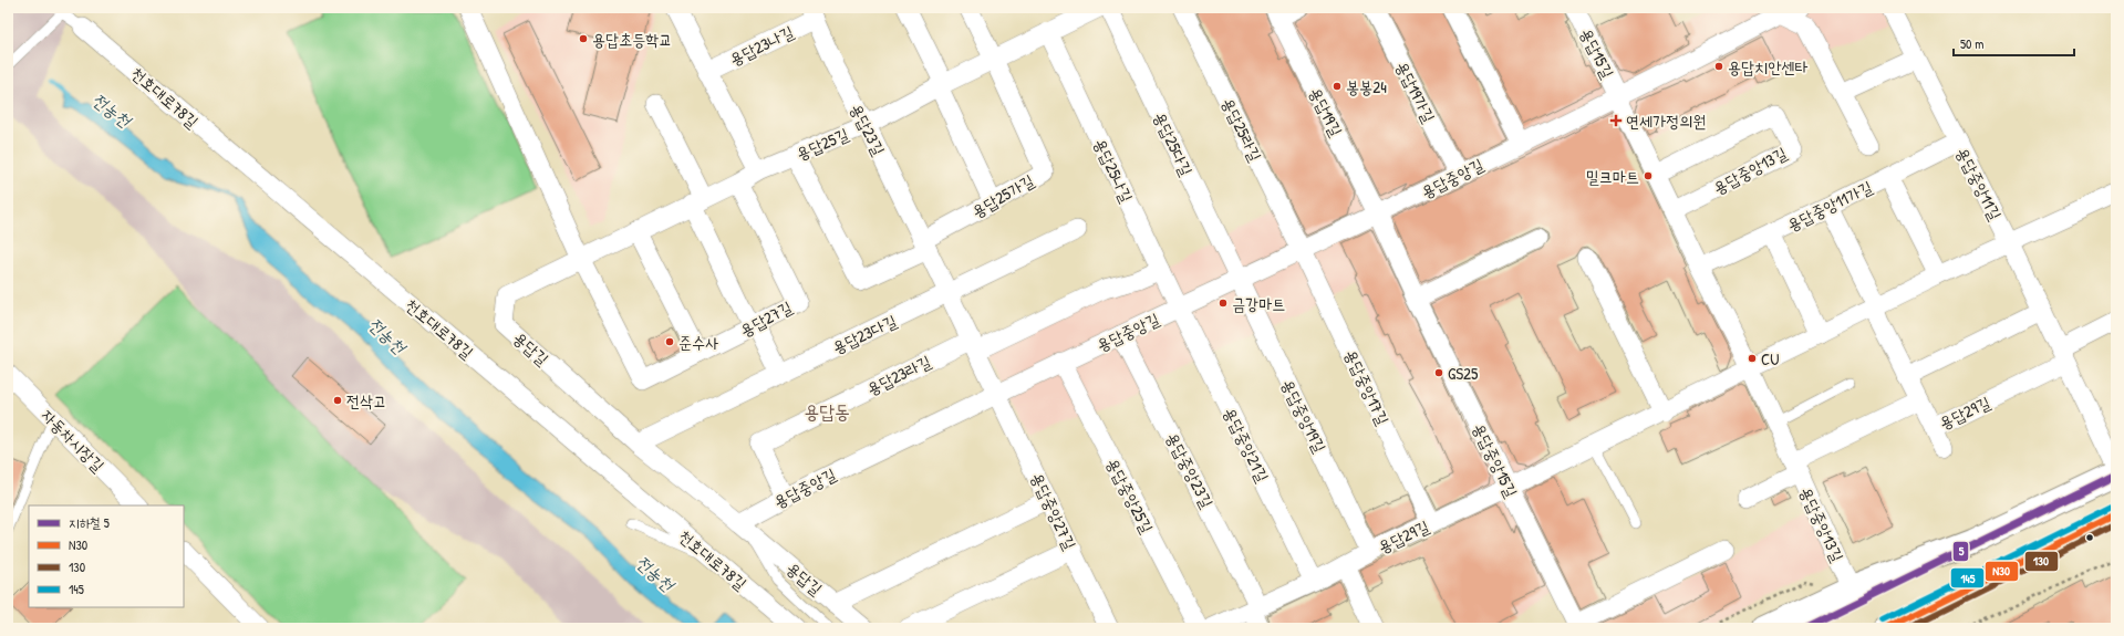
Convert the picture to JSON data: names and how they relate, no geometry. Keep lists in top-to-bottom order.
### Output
{
  "streets": {
    "street": [
      "용답23나길",
      "용답15길",
      "용답19가길",
      "천호대로78길",
      "용답19길",
      "용답23길",
      "용답25라길",
      "용답25길",
      "용답25다길",
      "용답25나길",
      "용답중앙13길",
      "용답중앙길",
      "용답중앙11길",
      "용답25가길",
      "용답중앙11가길",
      "용답27길",
      "용답23다길",
      "용답길",
      "용답23라길",
      "용답중앙17길",
      "용답29길",
      "용답중앙19길",
      "자동차시장길",
      "용답중앙21길",
      "용답중앙15길",
      "용답중앙23길",
      "용답중앙25길",
      "용답중앙27길"
    ]
  },
  "crossings": [
    ["용답23나길", "용답23길"],
    ["용답15길", "용답중앙13길"],
    ["용답15길", "용답중앙길"],
    ["용답19가길", "용답중앙길"],
    ["용답19길", "용답중앙길"],
    ["용답19길", "용답중앙15길"],
    ["용답23길", "용답25길"],
    ["용답23길", "용답중앙길"],
    ["용답23길", "용답25가길"],
    ["용답23길", "용답23다길"],
    ["용답23길", "용답23라길"],
    ["용답23길", "용답중앙27길"],
    ["용답25라길", "용답중앙길"],
    ["용답25라길", "용답중앙17길"],
    ["용답25길", "용답25나길"],
    ["용답25길", "용답25가길"],
    ["용답25길", "용답27길"],
    ["용답25길", "용답길"],
    ["용답25다길", "용답중앙길"],
    ["용답25다길", "용답중앙19길"],
    ["용답25나길", "용답중앙길"],
    ["용답25나길", "용답중앙21길"],
    ["용답중앙13길", "용답중앙길"],
    ["용답중앙13길", "용답중앙11가길"],
    ["용답중앙13길", "용답29길"],
    ["용답중앙길", "용답길"],
    ["용답중앙길", "용답23라길"],
    ["용답중앙길", "용답중앙17길"],
    ["용답중앙길", "용답중앙19길"],
    ["용답중앙길", "용답중앙21길"],
    ["용답중앙길", "용답중앙15길"],
    ["용답중앙길", "용답중앙23길"],
    ["용답중앙길", "용답중앙25길"],
    ["용답중앙길", "용답중앙27길"],
    ["용답중앙11길", "용답중앙11가길"],
    ["용답중앙11길", "용답29길"],
    ["용답중앙11가길", "용답29길"],
    ["용답27길", "용답길"],
    ["용답23다길", "용답길"],
    ["용답길", "용답중앙27길"],
    ["용답중앙17길", "용답29길"],
    ["용답29길", "용답중앙19길"],
    ["용답29길", "용답중앙21길"],
    ["용답29길", "용답중앙15길"],
    ["용답29길", "용답중앙23길"]
  ],
  "districts": ["용답동"],
  "water": ["전농천"],
  "places": {
    "other": [
      "용답초등학교",
      "용답치안센타",
      "봉봉24",
      "밀크마트",
      "금강마트",
      "준수사",
      "CU",
      "GS25",
      "전삭고"
    ],
    "health": ["연세가정의원"]
  },
  "lines": [
    "metro line 5",
    "transit line 145",
    "transit line N30",
    "transit line 130"
  ],
  "legend": [
    "지하철 5",
    "N30",
    "130",
    "145"
  ],
  "scale_bar": "50 m"
}
